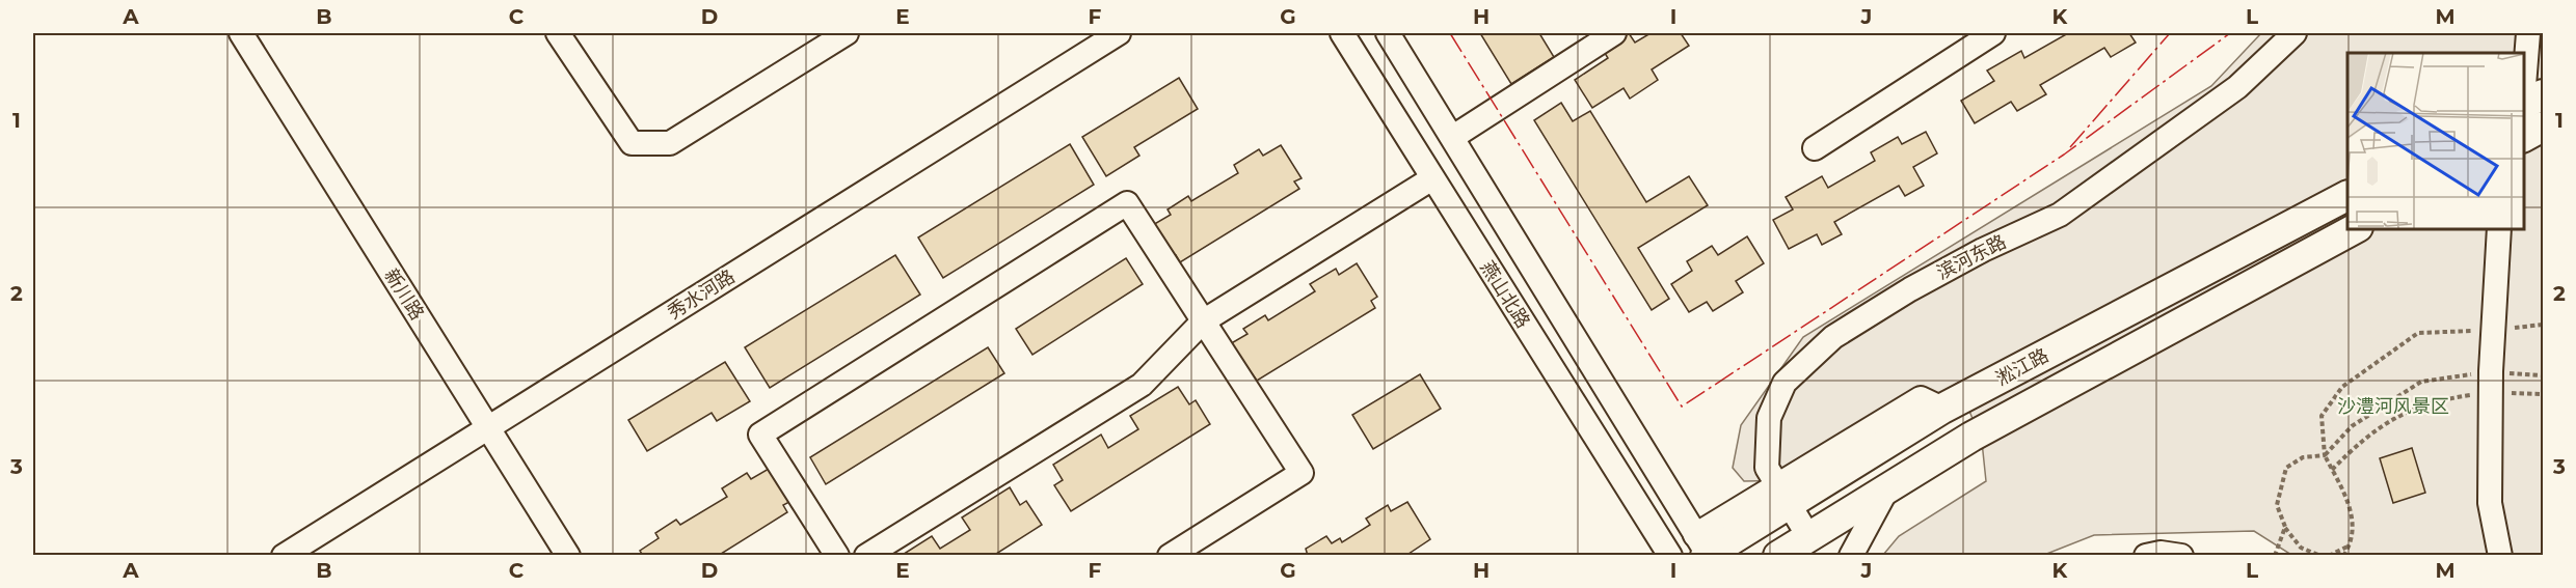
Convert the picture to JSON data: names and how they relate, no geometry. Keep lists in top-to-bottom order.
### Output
{
  "streets": {
    "main road": ["淞江路"],
    "street": [
      "滨河东路",
      "新川路",
      "秀水河路",
      "燕山北路"
    ]
  },
  "crossings": [
    ["滨河东路", "淞江路"],
    ["新川路", "秀水河路"],
    ["燕山北路", "淞江路"]
  ],
  "parks": ["沙澧河风景区"],
  "grid": {
    "columns": [
      "A",
      "B",
      "C",
      "D",
      "E",
      "F",
      "G",
      "H",
      "I",
      "J",
      "K",
      "L",
      "M"
    ],
    "rows": ["1", "2", "3"]
  }
}
